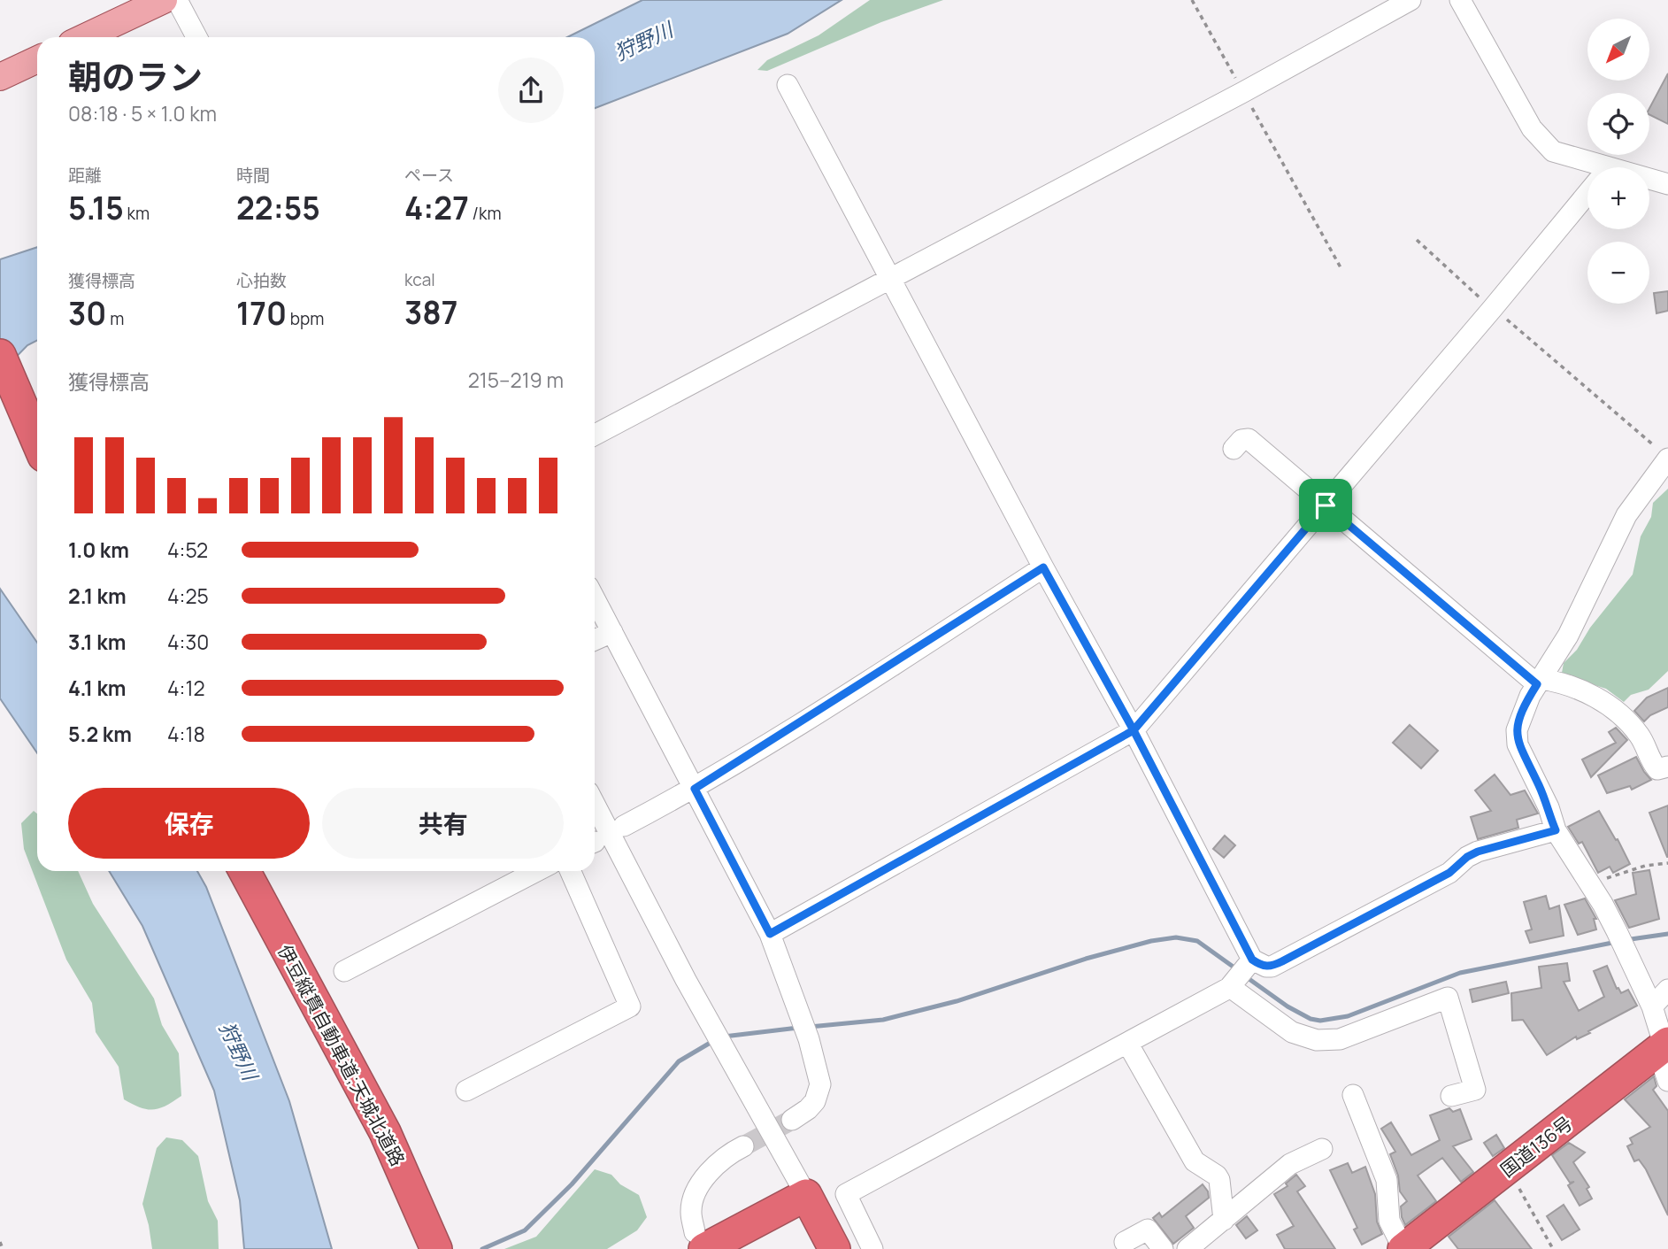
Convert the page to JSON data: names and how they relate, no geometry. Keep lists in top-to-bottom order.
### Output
{
  "streets": {
    "highway": ["伊豆縦貫自動車道;天城北道路", "国道136号"]
  },
  "water": ["狩野川"],
  "north": "bottom left",
  "page": {
    "map_buttons": ["+", "−"],
    "heading": ["朝のラン", "08:18 · 5 × 1.0 km"],
    "stats": [
      ["距離", "5.15 km"],
      ["時間", "22:55"],
      ["ペース", "4:27 /km"],
      ["獲得標高", "30 m"],
      ["心拍数", "170 bpm"],
      ["kcal", "387"]
    ],
    "chart": ["獲得標高", "215–219 m"],
    "list": [
      {
        "name": "1.0 km",
        "note": "4:52"
      },
      {
        "name": "2.1 km",
        "note": "4:25"
      },
      {
        "name": "3.1 km",
        "note": "4:30"
      },
      {
        "name": "4.1 km",
        "note": "4:12"
      },
      {
        "name": "5.2 km",
        "note": "4:18"
      }
    ],
    "buttons": ["保存", "共有"]
  }
}
